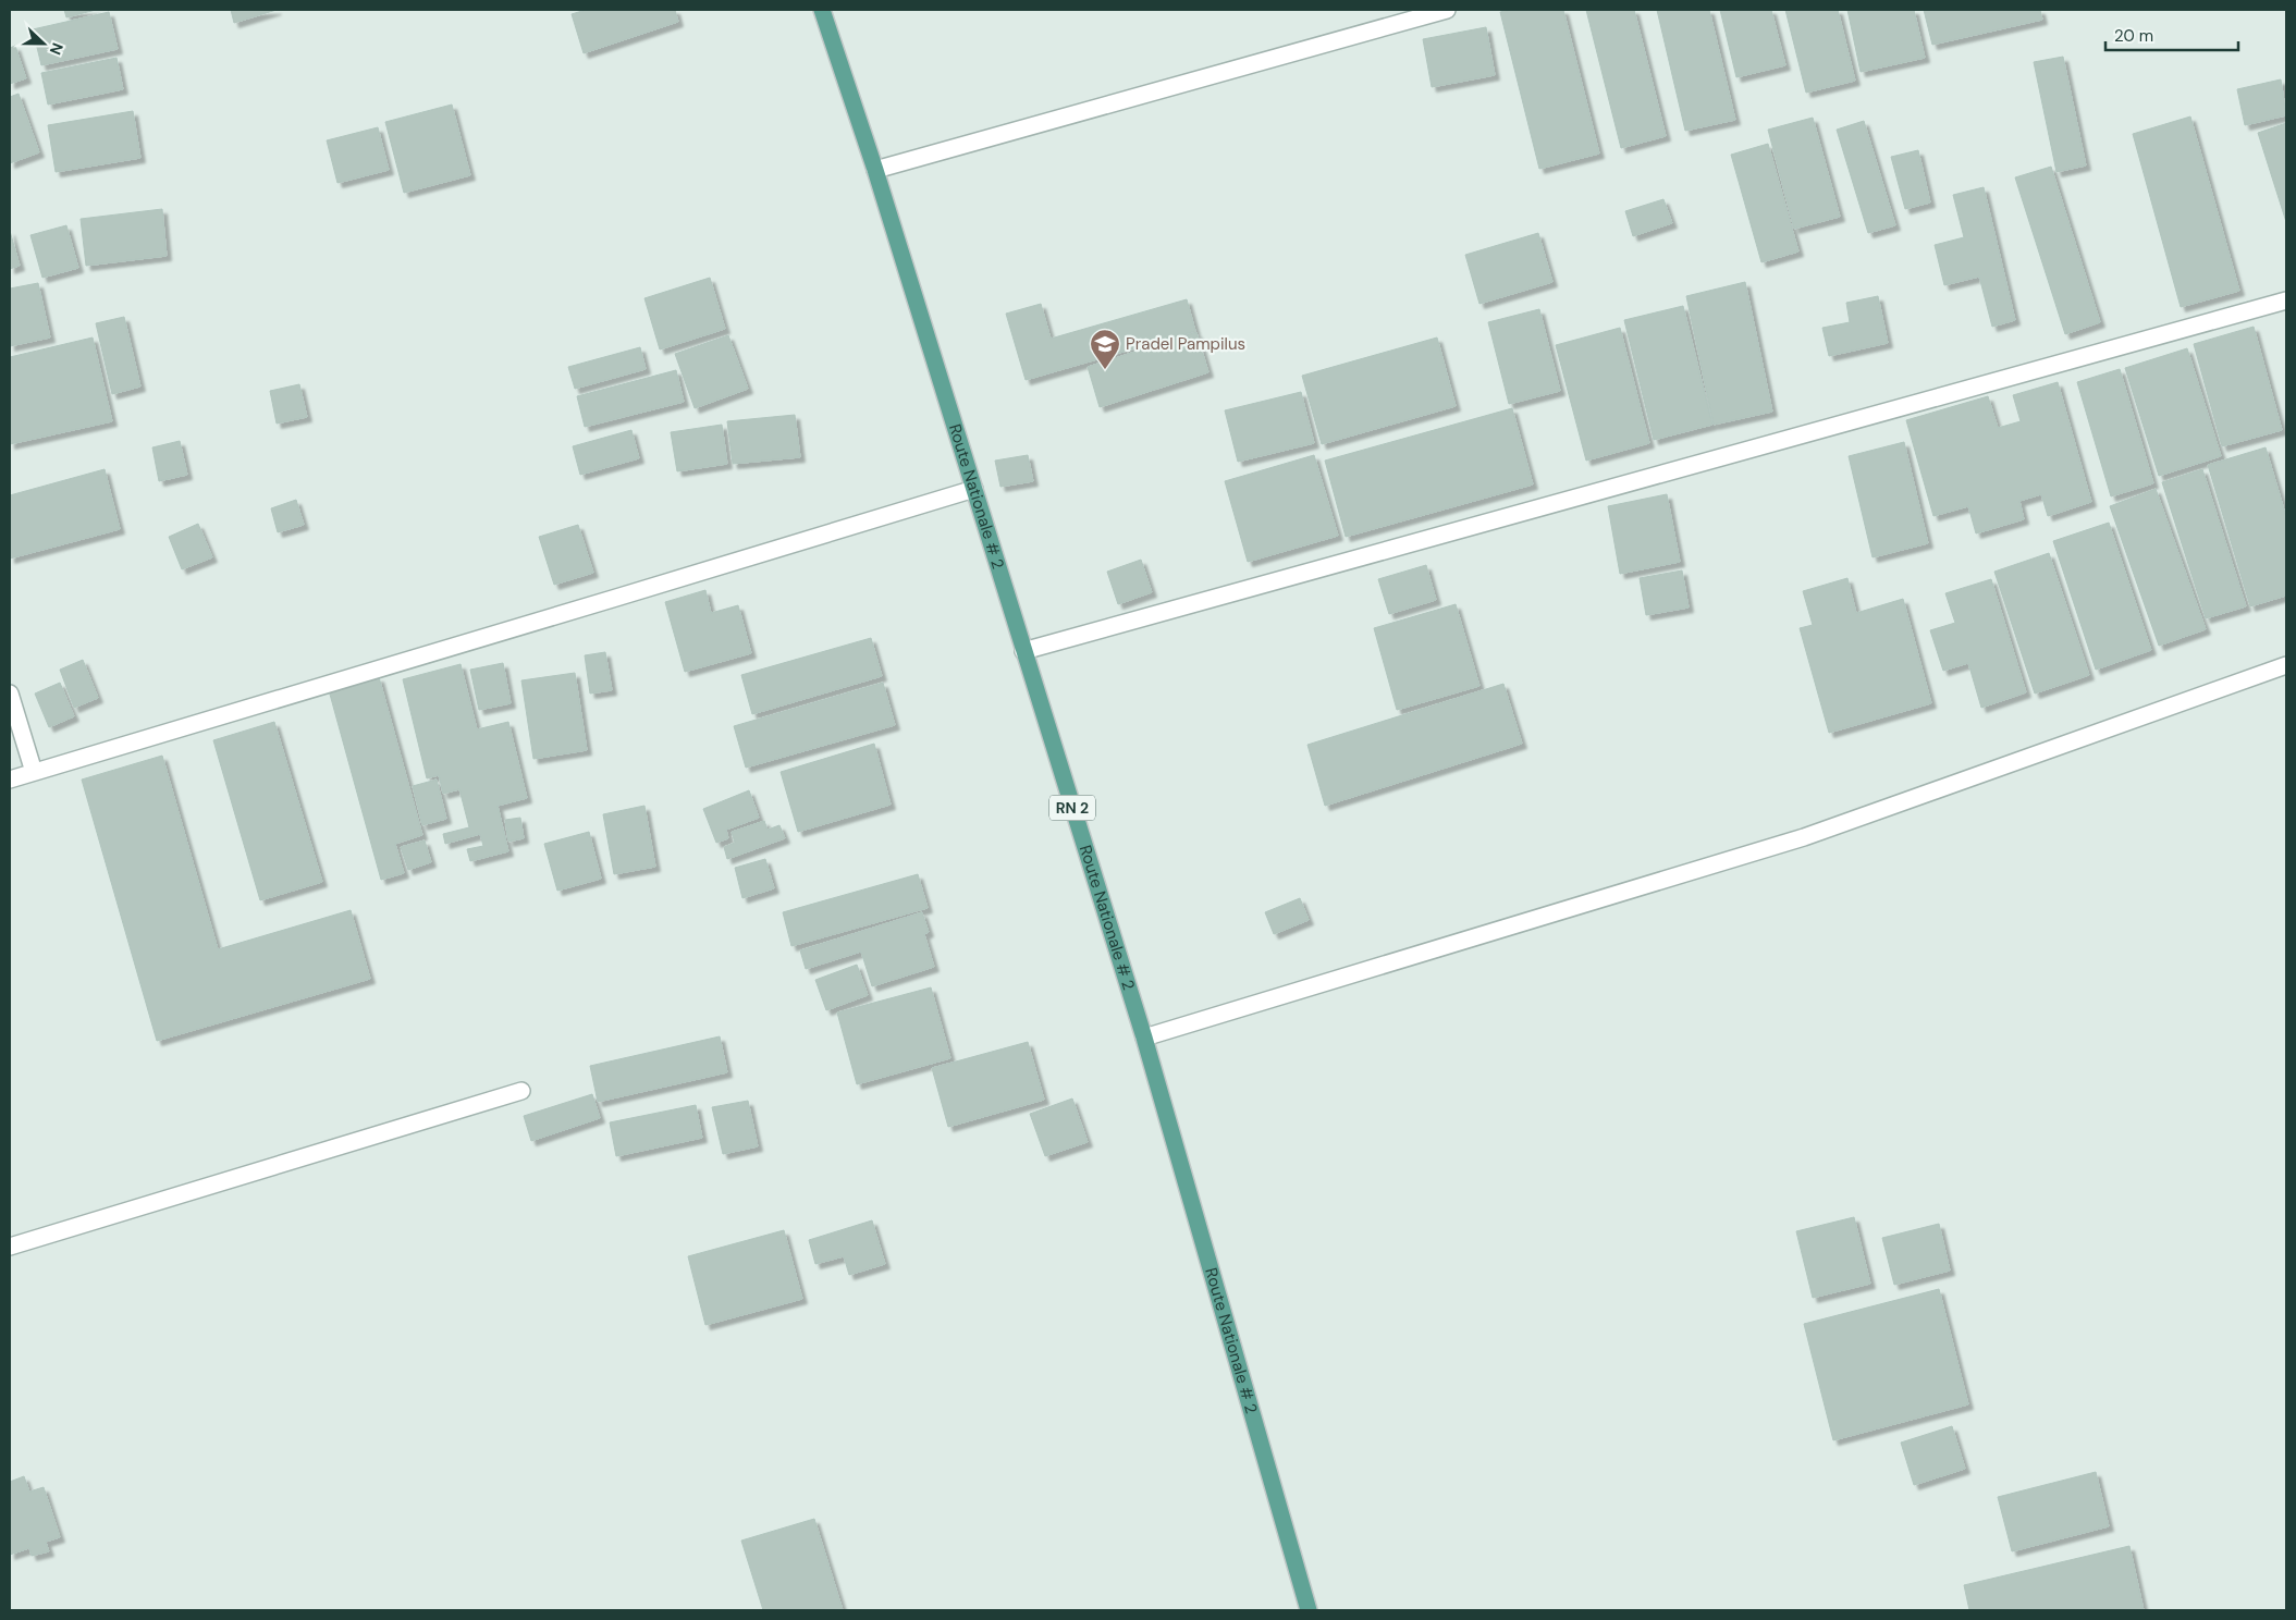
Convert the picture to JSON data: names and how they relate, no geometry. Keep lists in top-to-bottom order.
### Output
{
  "streets": {
    "main road": ["Route Nationale # 2", "RN 2"]
  },
  "places": {
    "school or university": ["Pradel Pampilus"]
  },
  "scale_bar": "20 m",
  "north": "right"
}
